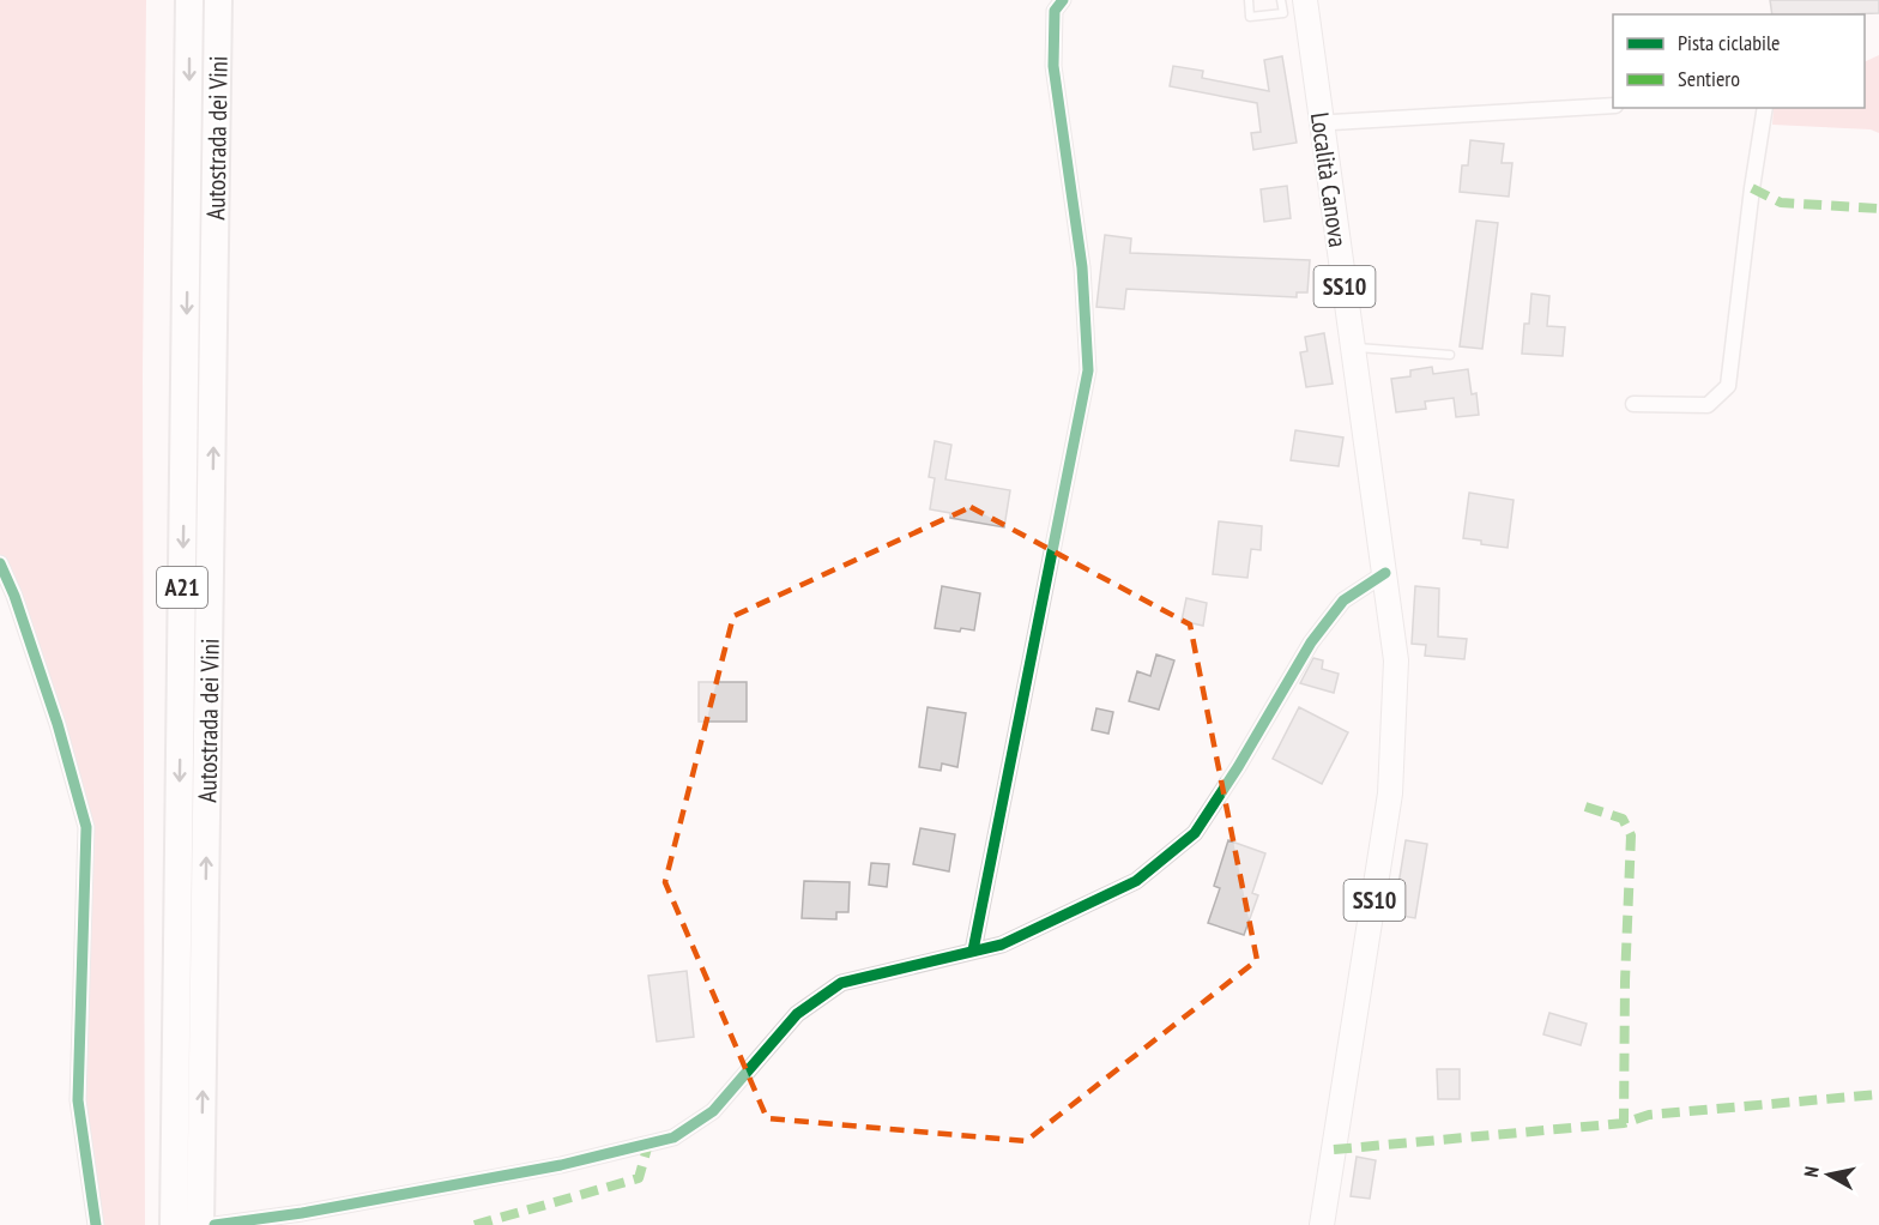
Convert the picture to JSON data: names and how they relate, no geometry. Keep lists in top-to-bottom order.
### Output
{
  "streets": {
    "highway": ["Autostrada dei Vini", "A21"],
    "main road": ["Località Canova", "SS10"]
  },
  "crossings": [
    ["Località Canova", "SS10"]
  ],
  "legend": ["Pista ciclabile", "Sentiero"],
  "north": "left"
}
